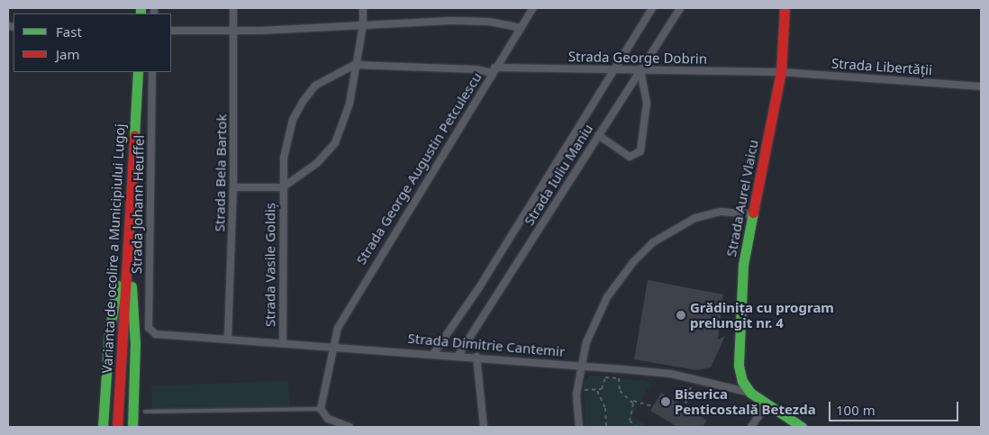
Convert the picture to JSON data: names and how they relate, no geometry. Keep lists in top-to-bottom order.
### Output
{
  "streets": {
    "main road": ["Strada Aurel Vlaicu", "Varianta de ocolire a Municipiului Lugoj", "Strada Dimitrie Cantemir"],
    "street": [
      "Strada George Dobrin",
      "Strada Libertății",
      "Strada George Augustin Petculescu",
      "Strada Bela Bartok",
      "Strada Iuliu Maniu",
      "Strada Johann Heuffel",
      "Strada Vasile Goldiș"
    ]
  },
  "crossings": [
    ["Strada George Dobrin", "Strada Libertății"],
    ["Strada George Dobrin", "Strada George Augustin Petculescu"],
    ["Strada George Dobrin", "Strada Iuliu Maniu"],
    ["Strada George Dobrin", "Strada Aurel Vlaicu"],
    ["Strada Libertății", "Strada Aurel Vlaicu"],
    ["Strada George Augustin Petculescu", "Strada Dimitrie Cantemir"],
    ["Strada Bela Bartok", "Strada Vasile Goldiș"],
    ["Strada Bela Bartok", "Strada Dimitrie Cantemir"],
    ["Strada Iuliu Maniu", "Strada Dimitrie Cantemir"],
    ["Strada Aurel Vlaicu", "Strada Dimitrie Cantemir"],
    ["Strada Johann Heuffel", "Strada Dimitrie Cantemir"],
    ["Strada Vasile Goldiș", "Strada Dimitrie Cantemir"]
  ],
  "places": ["Grădinița cu program prelungit nr. 4", "Biserica Penticostală Betezda"],
  "legend": ["Fast", "Jam"],
  "scale_bar": "100 m"
}
